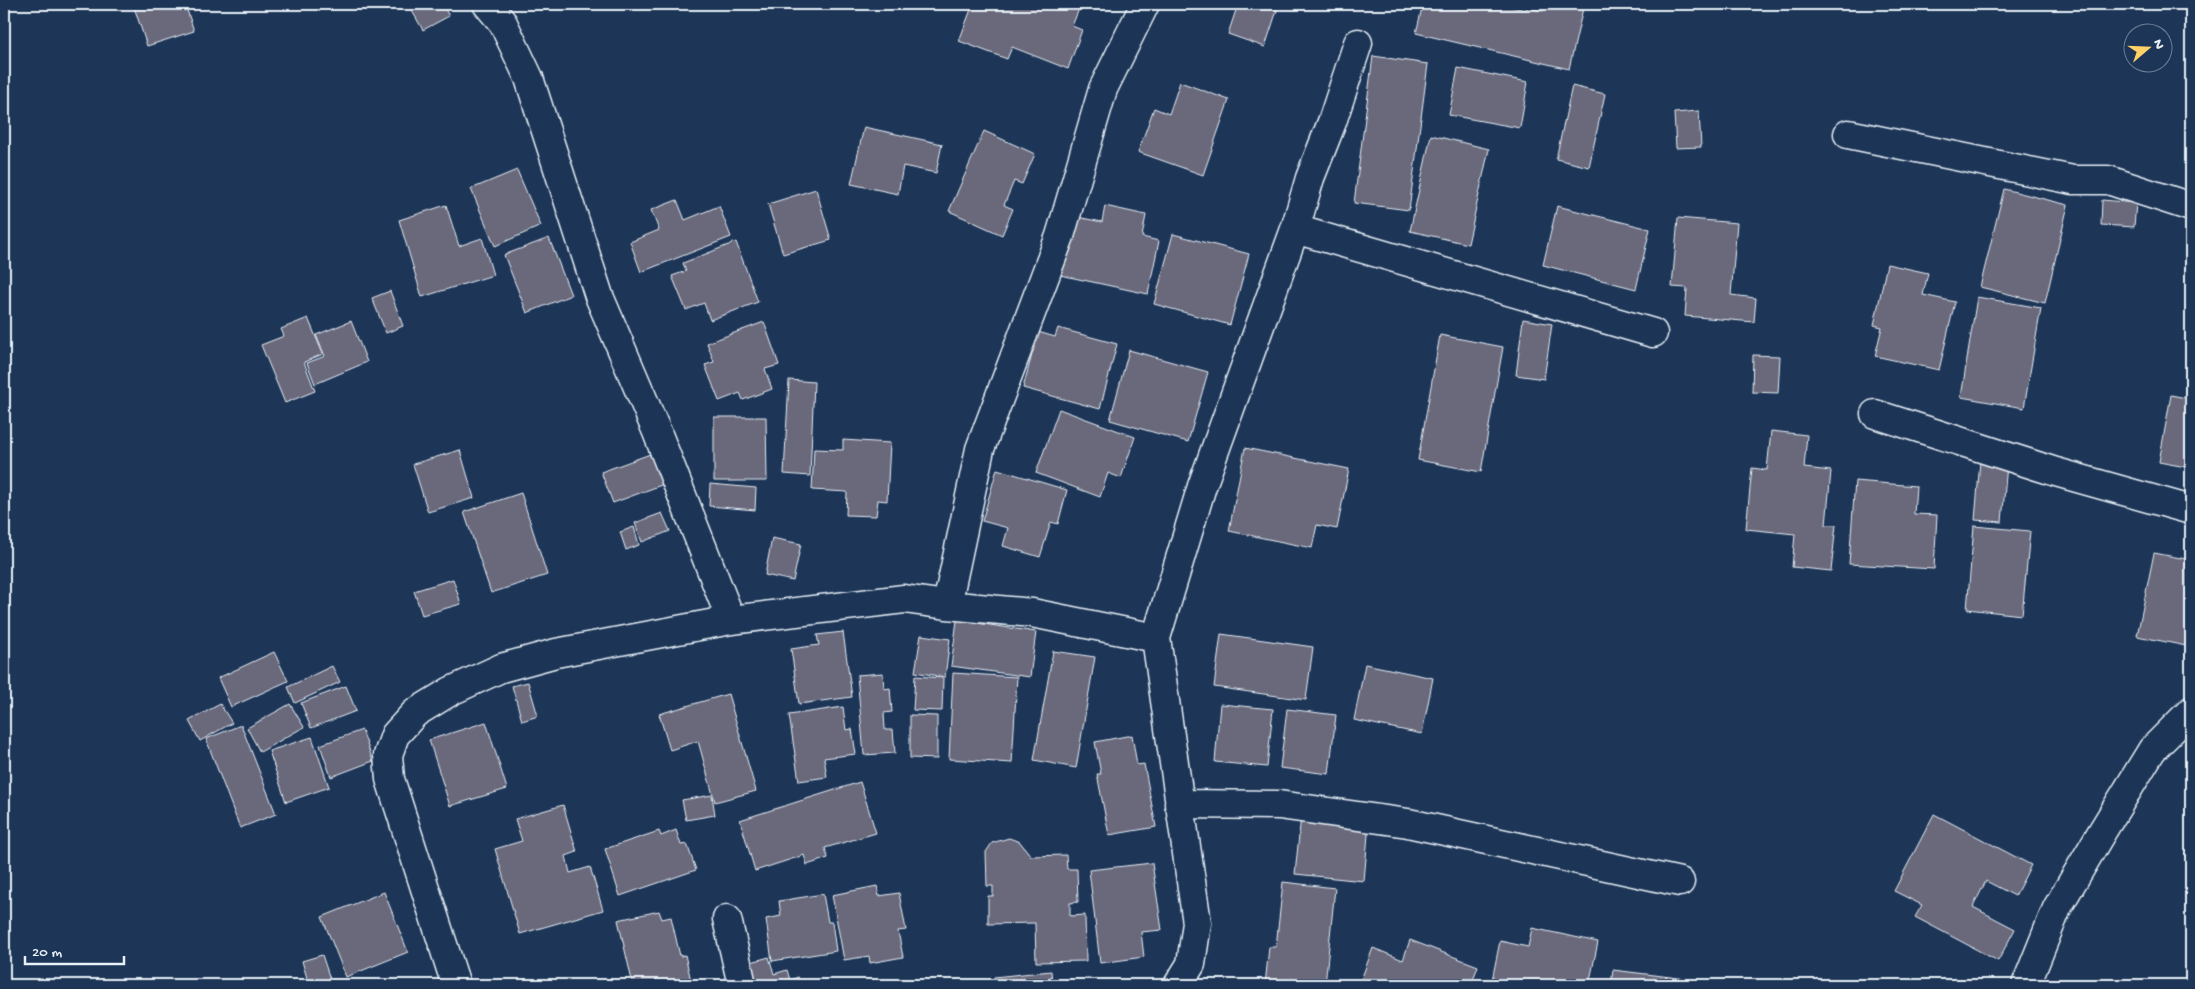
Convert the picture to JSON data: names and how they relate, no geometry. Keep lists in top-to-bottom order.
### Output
{
  "scale_bar": "20 m",
  "north": "right"
}
